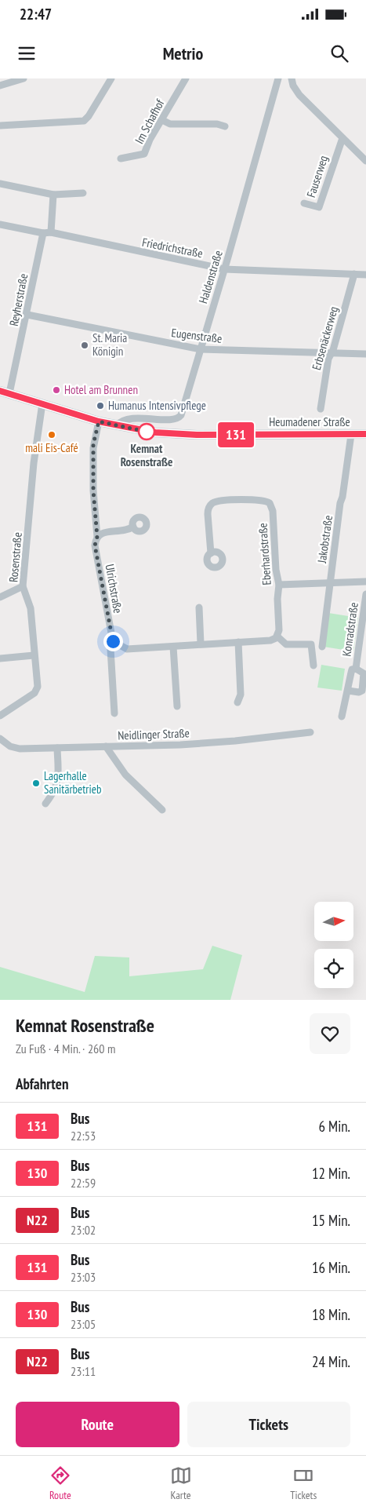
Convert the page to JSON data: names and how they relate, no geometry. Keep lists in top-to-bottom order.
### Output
{
  "streets": {
    "main road": ["Heumadener Straße"],
    "street": [
      "Im Schafhof",
      "Fauserweg",
      "Friedrichstraße",
      "Haldenstraße",
      "Reyherstraße",
      "Eugenstraße",
      "Erbsenäckerweg",
      "Jakobstraße",
      "Eberhardstraße",
      "Rosenstraße",
      "Ulrichstraße",
      "Konradstraße",
      "Neidlinger Straße"
    ]
  },
  "crossings": [
    ["Friedrichstraße", "Haldenstraße"],
    ["Friedrichstraße", "Reyherstraße"],
    ["Friedrichstraße", "Erbsenäckerweg"],
    ["Haldenstraße", "Eugenstraße"],
    ["Haldenstraße", "Heumadener Straße"],
    ["Reyherstraße", "Eugenstraße"],
    ["Reyherstraße", "Heumadener Straße"],
    ["Eugenstraße", "Erbsenäckerweg"],
    ["Heumadener Straße", "Jakobstraße"],
    ["Heumadener Straße", "Rosenstraße"],
    ["Heumadener Straße", "Ulrichstraße"]
  ],
  "places": [
    "St. Maria Königin",
    "Hotel am Brunnen",
    "Humanus Intensivpflege",
    "Kemnat Rosenstraße",
    "mali Eis-Café",
    "Lagerhalle Sanitärbetrieb"
  ],
  "lines": ["bus line 131"],
  "north": "right",
  "page": {
    "status": "22:47",
    "header": "Metrio",
    "on_map": "131",
    "heading": [
      ["Kemnat Rosenstraße", "Zu Fuß · 4 Min. · 260 m"],
      "Abfahrten"
    ],
    "list": [
      {
        "mark": "131",
        "name": "Bus",
        "note": "22:53",
        "value": "6 Min."
      },
      {
        "mark": "130",
        "name": "Bus",
        "note": "22:59",
        "value": "12 Min."
      },
      {
        "mark": "N22",
        "name": "Bus",
        "note": "23:02",
        "value": "15 Min."
      },
      {
        "mark": "131",
        "name": "Bus",
        "note": "23:03",
        "value": "16 Min."
      },
      {
        "mark": "130",
        "name": "Bus",
        "note": "23:05",
        "value": "18 Min."
      },
      {
        "mark": "N22",
        "name": "Bus",
        "note": "23:11",
        "value": "24 Min."
      }
    ],
    "buttons": ["Route", "Tickets"],
    "tabs": ["Route", "Karte", "Tickets"]
  }
}
